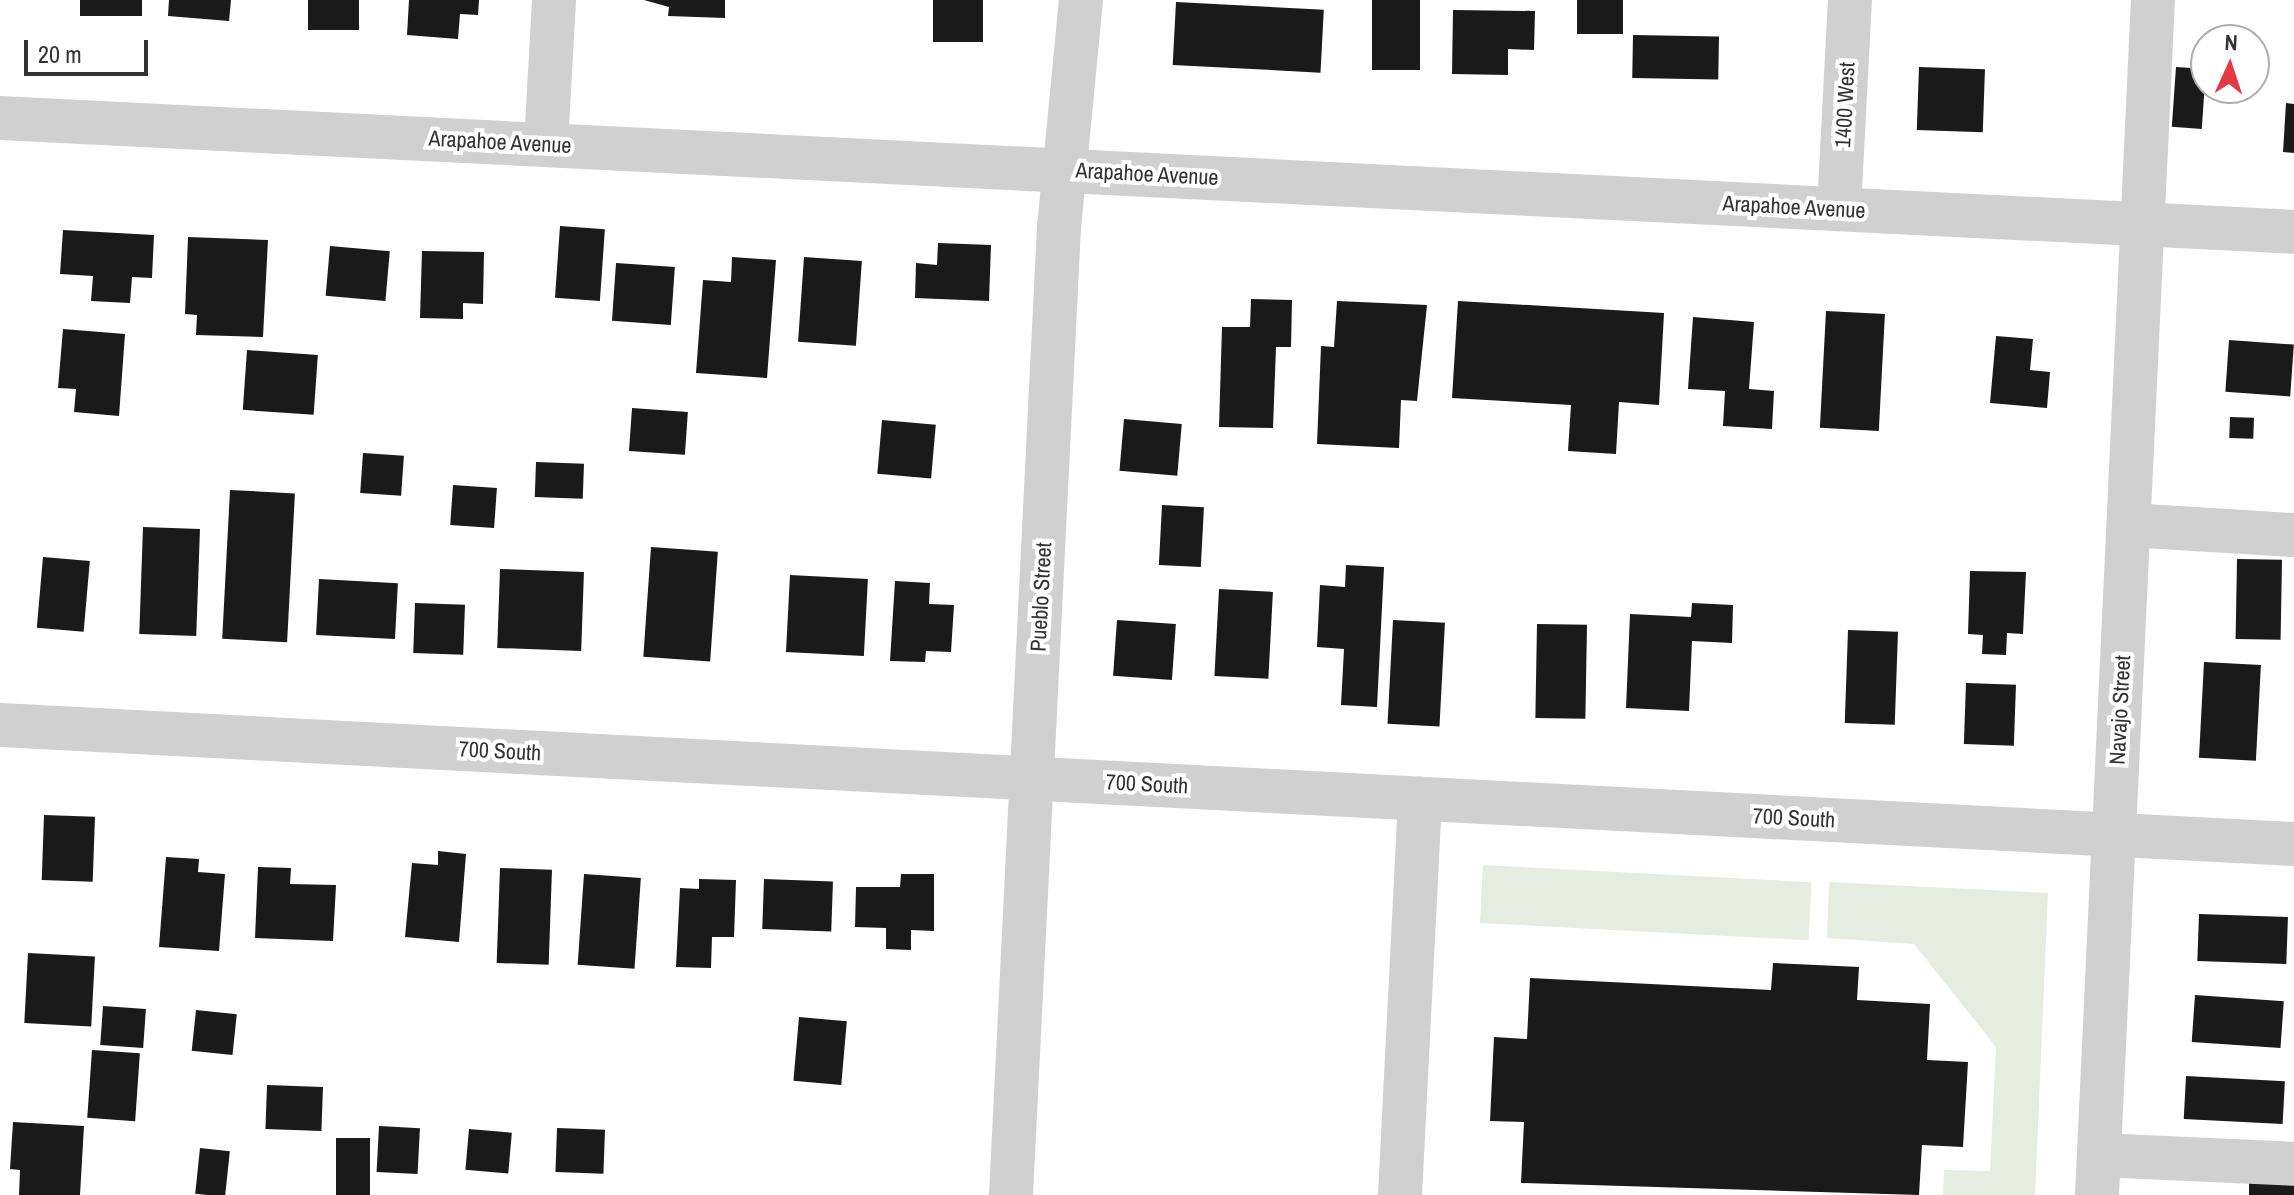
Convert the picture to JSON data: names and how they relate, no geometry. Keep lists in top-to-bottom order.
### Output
{
  "streets": {
    "street": [
      "1400 West",
      "Arapahoe Avenue",
      "Pueblo Street",
      "Navajo Street",
      "700 South"
    ]
  },
  "crossings": [
    ["1400 West", "Arapahoe Avenue"],
    ["Arapahoe Avenue", "Pueblo Street"],
    ["Arapahoe Avenue", "Navajo Street"],
    ["Pueblo Street", "700 South"],
    ["Navajo Street", "700 South"]
  ],
  "scale_bar": "20 m",
  "north": "top"
}
